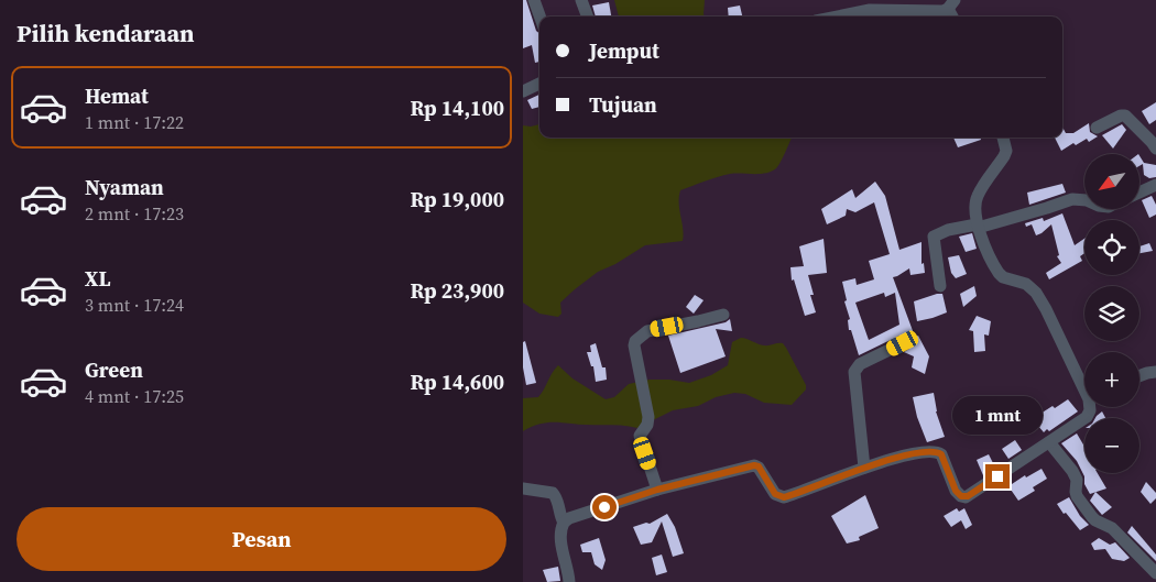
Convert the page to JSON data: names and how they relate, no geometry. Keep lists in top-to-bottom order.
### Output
{
  "north": "bottom left",
  "page": {
    "heading": "Pilih kendaraan",
    "banner": ["Jemput", "Tujuan"],
    "list": [
      {
        "name": "Hemat",
        "note": "1 mnt · 17:22",
        "value": "Rp 14,100"
      },
      {
        "name": "Nyaman",
        "note": "2 mnt · 17:23",
        "value": "Rp 19,000"
      },
      {
        "name": "XL",
        "note": "3 mnt · 17:24",
        "value": "Rp 23,900"
      },
      {
        "name": "Green",
        "note": "4 mnt · 17:25",
        "value": "Rp 14,600"
      }
    ],
    "map_buttons": ["+", "−"],
    "bubble": "1 mnt",
    "buttons": "Pesan"
  }
}
